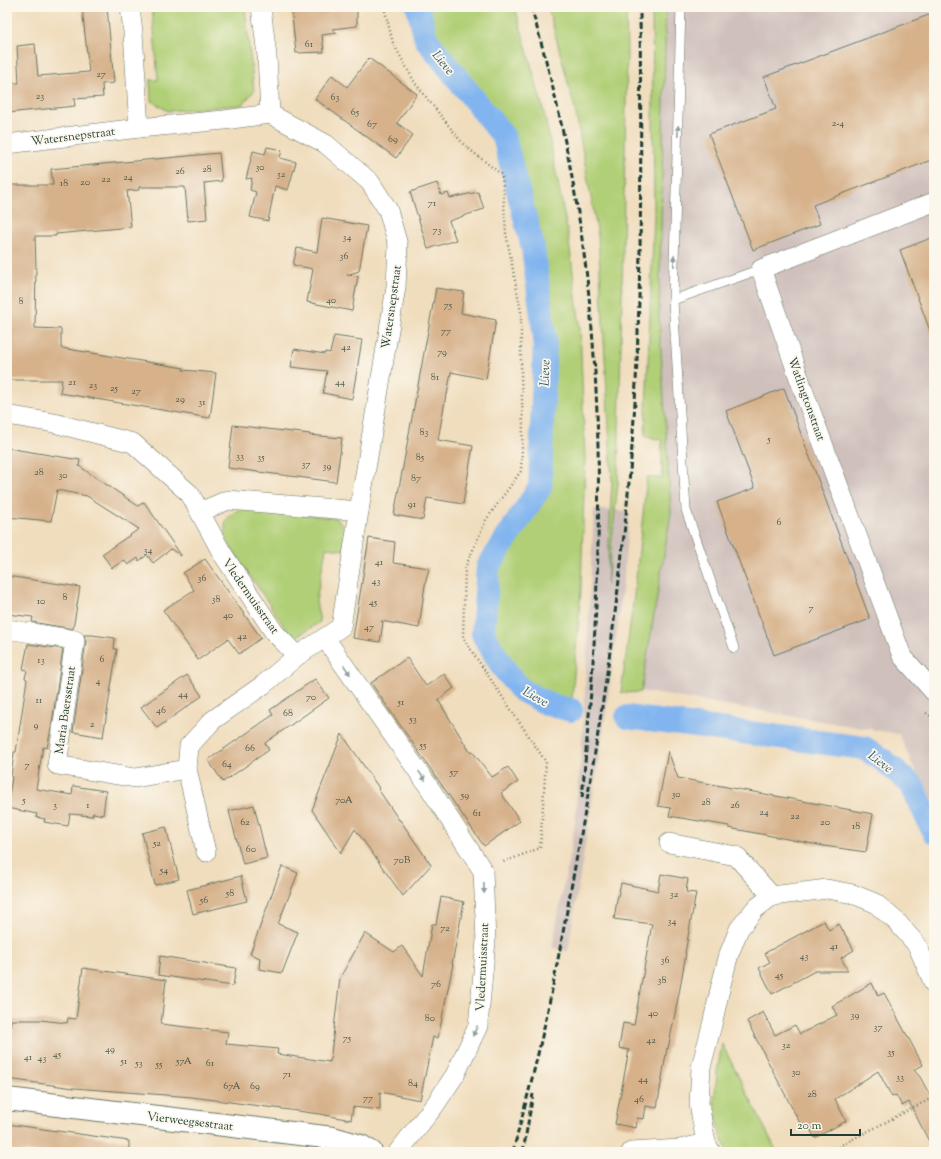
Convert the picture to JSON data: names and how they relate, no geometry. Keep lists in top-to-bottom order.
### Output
{
  "streets": {
    "street": [
      "Watersnepstraat",
      "Watlingtonstraat",
      "Vledermuisstraat",
      "Maria Baersstraat",
      "Vierweegsestraat"
    ]
  },
  "crossings": [
    ["Watersnepstraat", "Vledermuisstraat"]
  ],
  "one_way": ["Vledermuisstraat"],
  "water": ["Lieve"],
  "house_numbers": [
    "61",
    "27",
    "23",
    "63",
    "65",
    "2-4",
    "67",
    "69",
    "30",
    "28",
    "26",
    "32",
    "24",
    "22",
    "20",
    "18",
    "71",
    "73",
    "34",
    "36",
    "40",
    "8",
    "75",
    "77",
    "42",
    "79",
    "81",
    "21",
    "44",
    "23",
    "25",
    "27",
    "29",
    "31",
    "83",
    "5",
    "33",
    "35",
    "85",
    "37",
    "39",
    "28",
    "30",
    "87",
    "91",
    "6",
    "34",
    "41",
    "36",
    "43",
    "8",
    "38",
    "10",
    "45",
    "7",
    "40",
    "47",
    "42",
    "6",
    "13",
    "4",
    "44",
    "70",
    "11",
    "51",
    "46",
    "68",
    "53",
    "2",
    "9",
    "55",
    "66",
    "64",
    "7",
    "57",
    "30",
    "59",
    "5",
    "70A",
    "28",
    "3",
    "1",
    "26",
    "24",
    "61",
    "22",
    "62",
    "20",
    "18",
    "52",
    "60",
    "70B",
    "54",
    "58",
    "32",
    "56",
    "34",
    "72",
    "41",
    "43",
    "36",
    "45",
    "38",
    "76",
    "40",
    "39",
    "80",
    "37",
    "75",
    "42",
    "32",
    "49",
    "35",
    "45",
    "41",
    "43",
    "51",
    "57A",
    "53",
    "61",
    "55",
    "30",
    "71",
    "33",
    "44",
    "84",
    "67A",
    "69",
    "28",
    "77",
    "46"
  ],
  "scale_bar": "20 m"
}
